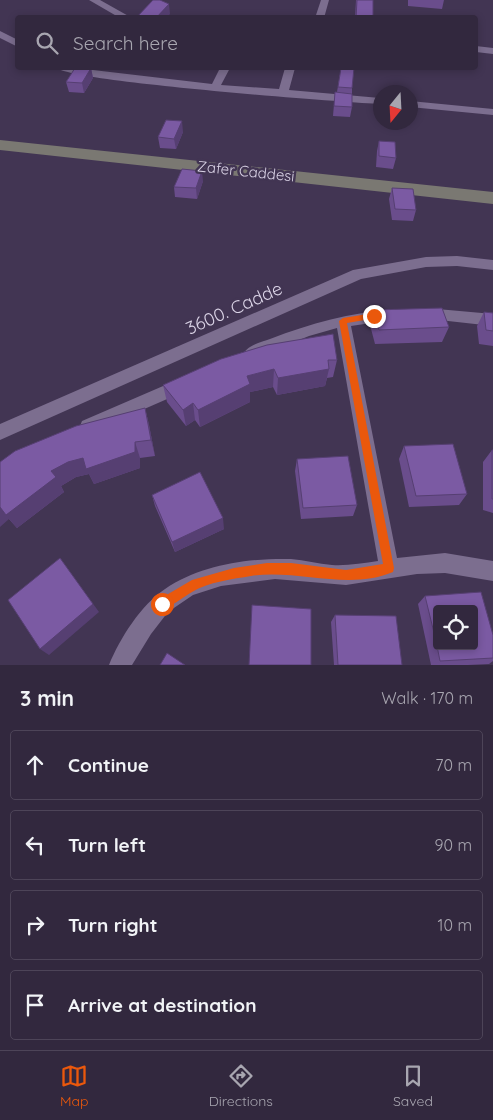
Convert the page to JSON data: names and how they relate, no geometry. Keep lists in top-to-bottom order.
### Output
{
  "streets": {
    "main road": ["Zafer Caddesi"],
    "street": ["3600. Cadde"]
  },
  "north": "bottom",
  "page": {
    "search": "Search here",
    "heading": ["3 min", "Walk · 170 m"],
    "list": [
      ["Continue", "70 m"],
      ["Turn left", "90 m"],
      ["Turn right", "10 m"],
      "Arrive at destination"
    ],
    "nav": ["Map", "Directions", "Saved"]
  }
}
